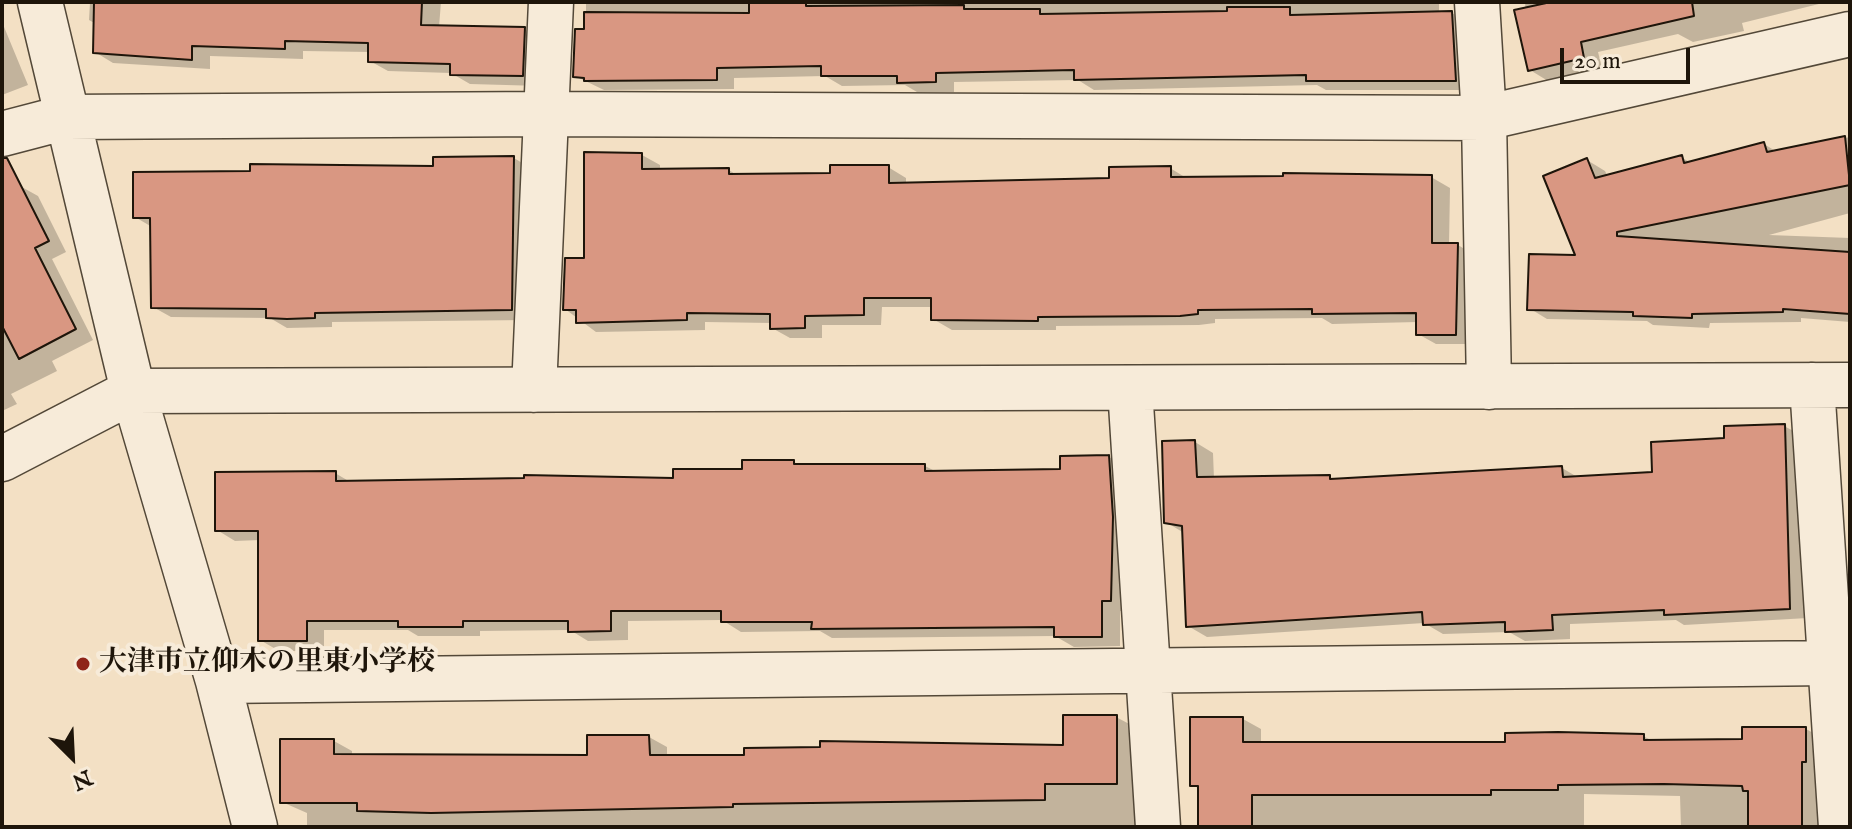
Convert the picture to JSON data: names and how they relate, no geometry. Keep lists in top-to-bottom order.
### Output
{
  "places": ["大津市立仰木の里東小学校"],
  "scale_bar": "20 m",
  "north": "bottom right"
}
